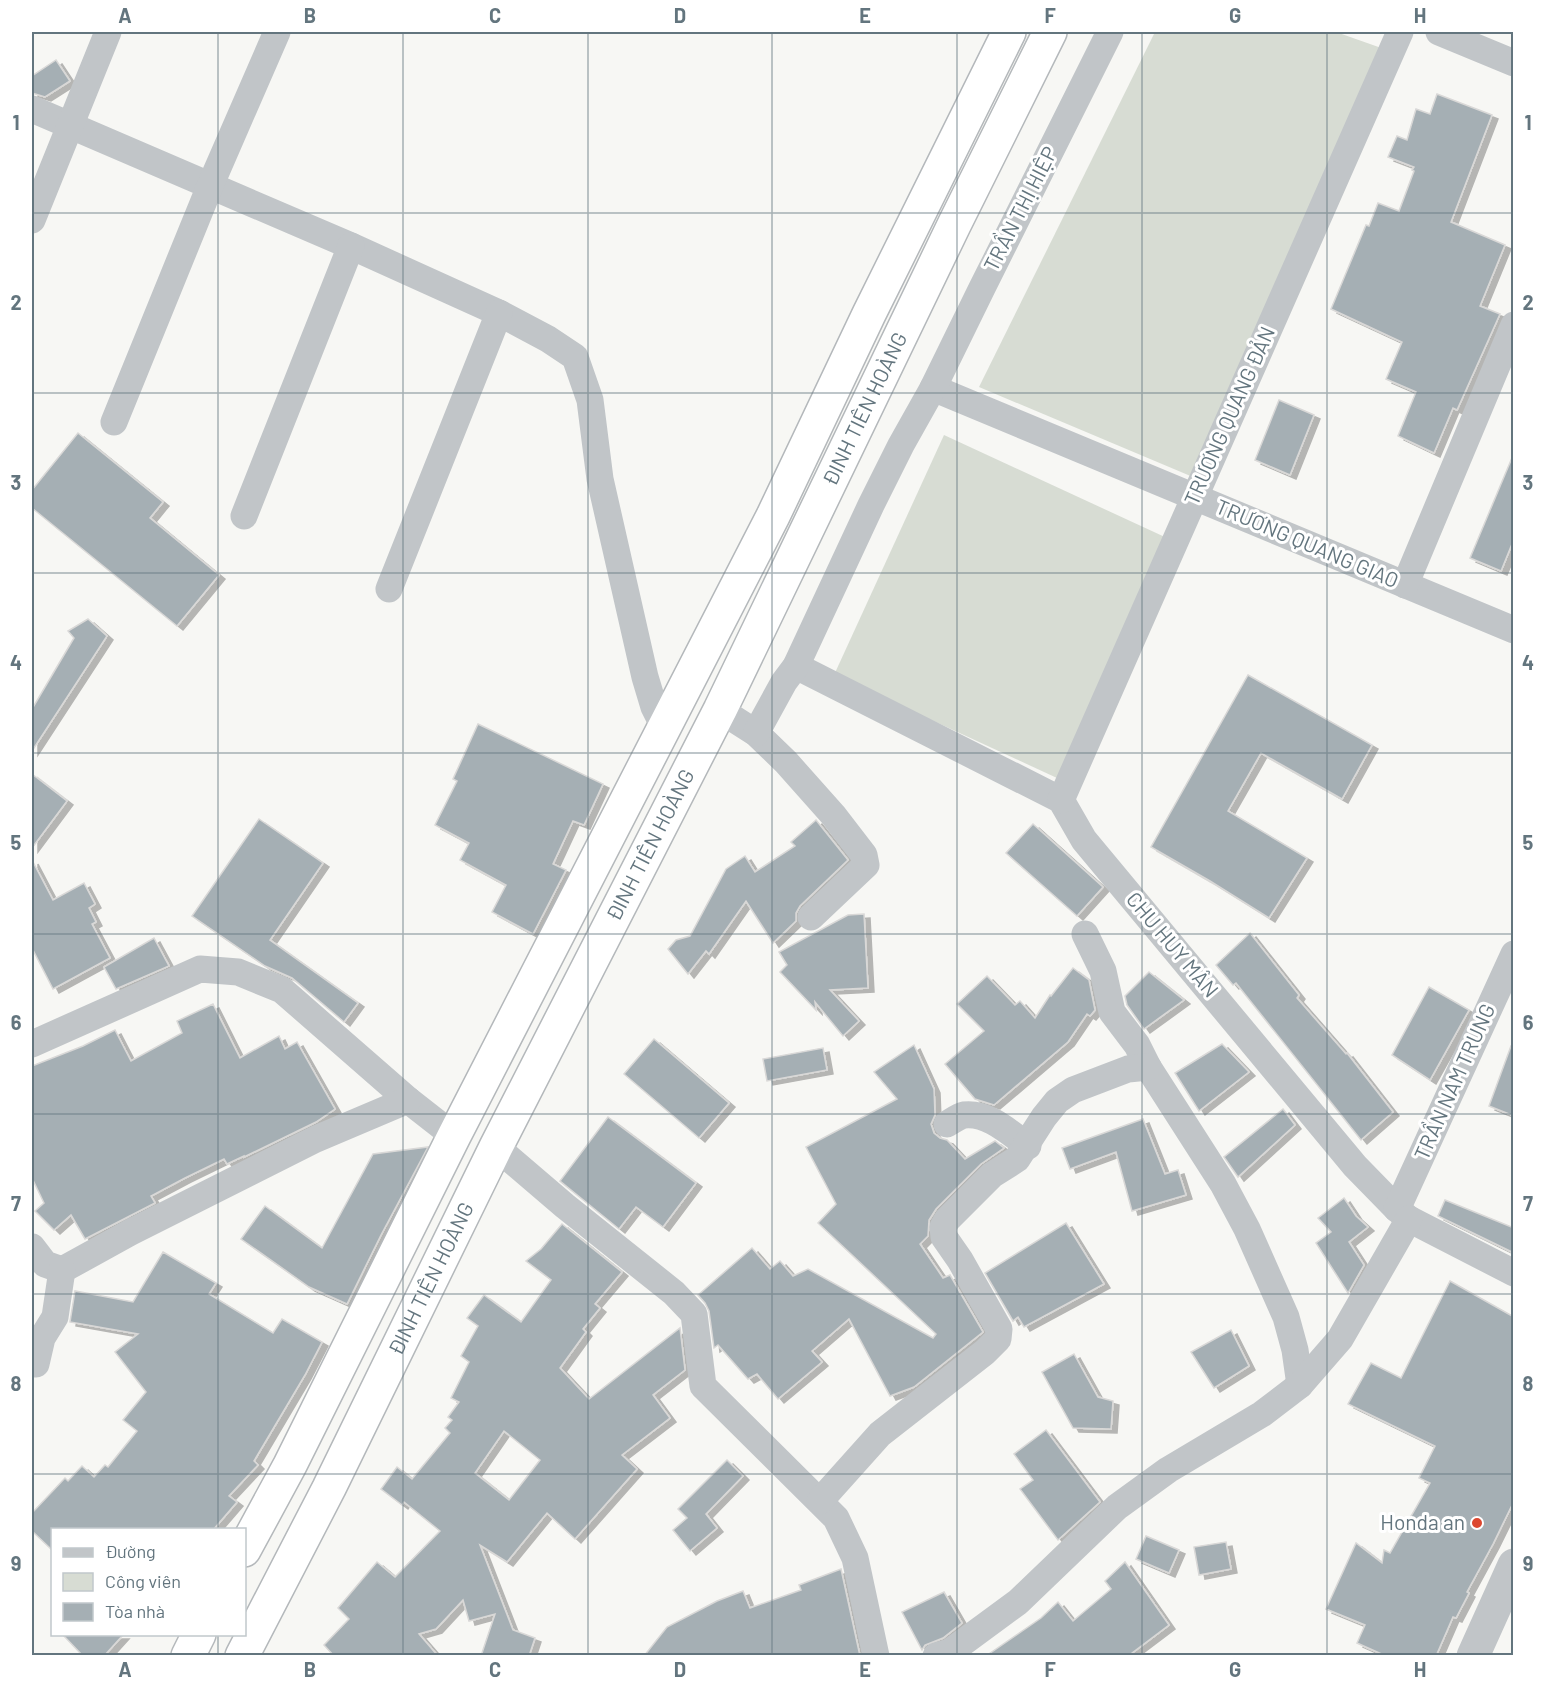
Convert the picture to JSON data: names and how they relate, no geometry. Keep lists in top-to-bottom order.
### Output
{
  "streets": {
    "highway": ["ĐINH TIÊN HOÀNG"],
    "street": [
      "TRẦN THỊ HIỆP",
      "TRƯƠNG QUANG ĐẢN",
      "TRƯƠNG QUANG GIAO",
      "CHU HUY MÂN",
      "TRẦN NAM TRUNG"
    ]
  },
  "crossings": [
    ["TRẦN THỊ HIỆP", "TRƯƠNG QUANG GIAO"],
    ["TRƯƠNG QUANG ĐẢN", "TRƯƠNG QUANG GIAO"],
    ["TRƯƠNG QUANG ĐẢN", "CHU HUY MÂN"],
    ["CHU HUY MÂN", "TRẦN NAM TRUNG"]
  ],
  "places": ["Honda an"],
  "legend": ["Đường", "Công viên", "Tòa nhà"],
  "grid": {
    "columns": [
      "A",
      "B",
      "C",
      "D",
      "E",
      "F",
      "G",
      "H"
    ],
    "rows": [
      "1",
      "2",
      "3",
      "4",
      "5",
      "6",
      "7",
      "8",
      "9"
    ]
  }
}
